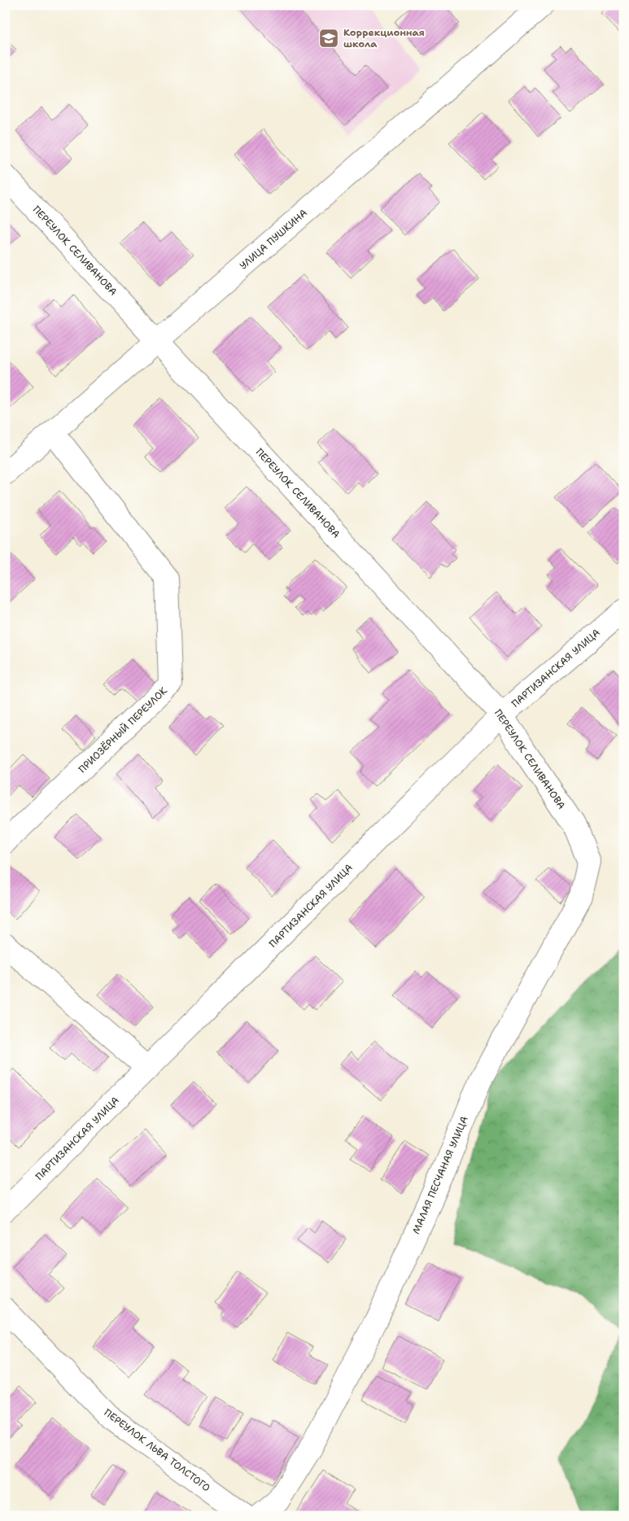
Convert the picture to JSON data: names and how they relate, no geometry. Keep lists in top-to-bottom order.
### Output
{
  "streets": {
    "street": [
      "УЛИЦА ПУШКИНА",
      "ПЕРЕУЛОК СЕЛИВАНОВА",
      "ПАРТИЗАНСКАЯ УЛИЦА",
      "ПРИОЗЁРНЫЙ ПЕРЕУЛОК",
      "МАЛАЯ ПЕСЧАНАЯ УЛИЦА",
      "ПЕРЕУЛОК ЛЬВА ТОЛСТОГО"
    ]
  },
  "crossings": [
    ["УЛИЦА ПУШКИНА", "ПЕРЕУЛОК СЕЛИВАНОВА"],
    ["УЛИЦА ПУШКИНА", "ПРИОЗЁРНЫЙ ПЕРЕУЛОК"],
    ["ПЕРЕУЛОК СЕЛИВАНОВА", "ПАРТИЗАНСКАЯ УЛИЦА"],
    ["ПЕРЕУЛОК СЕЛИВАНОВА", "МАЛАЯ ПЕСЧАНАЯ УЛИЦА"]
  ],
  "places": {
    "school or university": ["Коррекционная школа"]
  }
}
